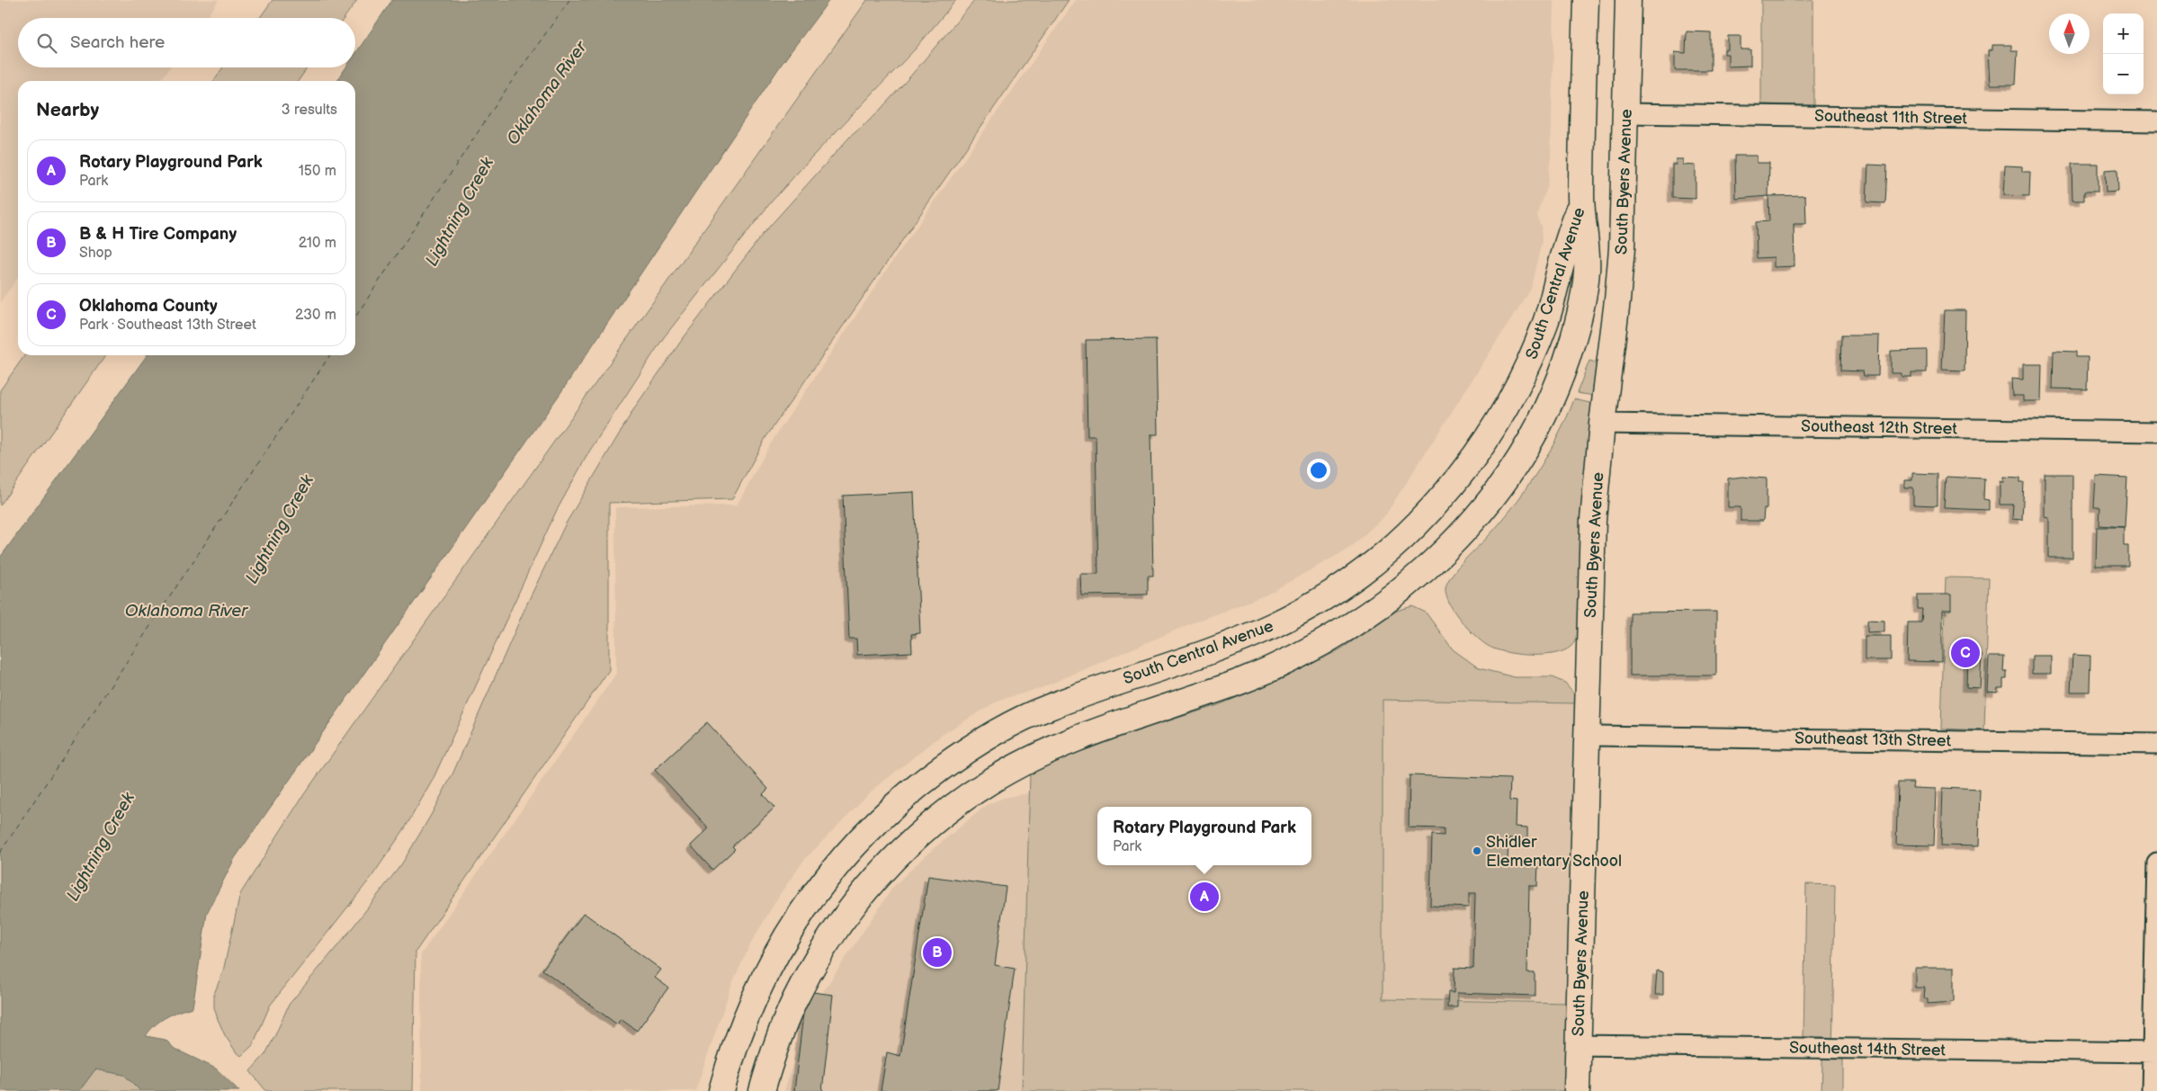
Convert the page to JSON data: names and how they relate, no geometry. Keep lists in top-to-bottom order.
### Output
{
  "streets": {
    "main road": ["South Byers Avenue", "South Central Avenue"],
    "street": [
      "Southeast 11th Street",
      "Southeast 12th Street",
      "Southeast 13th Street",
      "Southeast 14th Street"
    ]
  },
  "crossings": [
    ["Southeast 11th Street", "South Byers Avenue"],
    ["South Byers Avenue", "Southeast 12th Street"],
    ["South Byers Avenue", "Southeast 13th Street"],
    ["South Byers Avenue", "Southeast 14th Street"]
  ],
  "water": ["Oklahoma River", "Lightning Creek"],
  "places": ["Shidler Elementary School"],
  "north": "top",
  "page": {
    "map_buttons": ["+", "−"],
    "search": "Search here",
    "heading": ["Nearby", "3 results"],
    "list": [
      {
        "mark": "A",
        "name": "Rotary Playground Park",
        "note": "Park",
        "value": "150 m"
      },
      {
        "mark": "B",
        "name": "B & H Tire Company",
        "note": "Shop",
        "value": "210 m"
      },
      {
        "mark": "C",
        "name": "Oklahoma County",
        "note": "Park · Southeast 13th Street",
        "value": "230 m"
      }
    ],
    "pins": ["C", "A", "B"],
    "popup": ["Rotary Playground Park", "Park"]
  }
}
